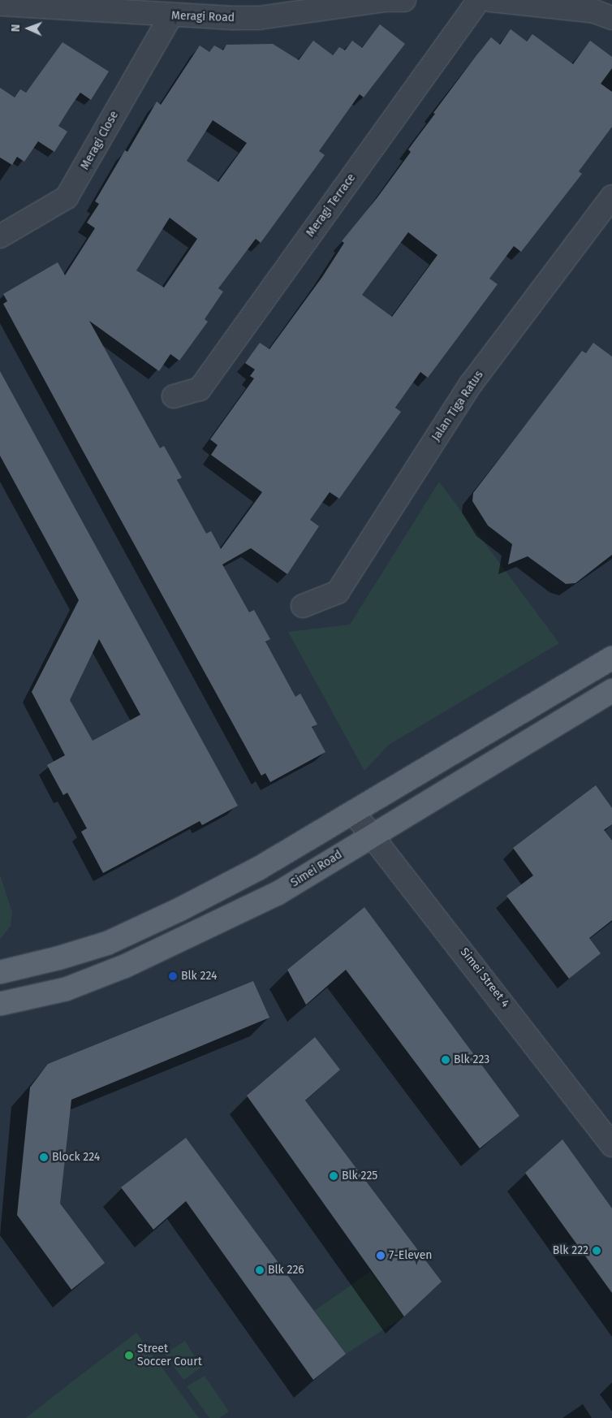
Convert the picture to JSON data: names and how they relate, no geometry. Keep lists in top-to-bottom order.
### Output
{
  "streets": {
    "main road": ["Simei Road"],
    "street": [
      "Meragi Road",
      "Meragi Close",
      "Meragi Terrace",
      "Jalan Tiga Ratus",
      "Simei Street 4"
    ]
  },
  "crossings": [
    ["Meragi Road", "Meragi Close"],
    ["Simei Road", "Simei Street 4"]
  ],
  "places": [
    "Blk 224",
    "Blk 223",
    "Block 224",
    "Blk 225",
    "Blk 222",
    "7-Eleven",
    "Blk 226",
    "Street Soccer Court"
  ],
  "north": "left"
}
